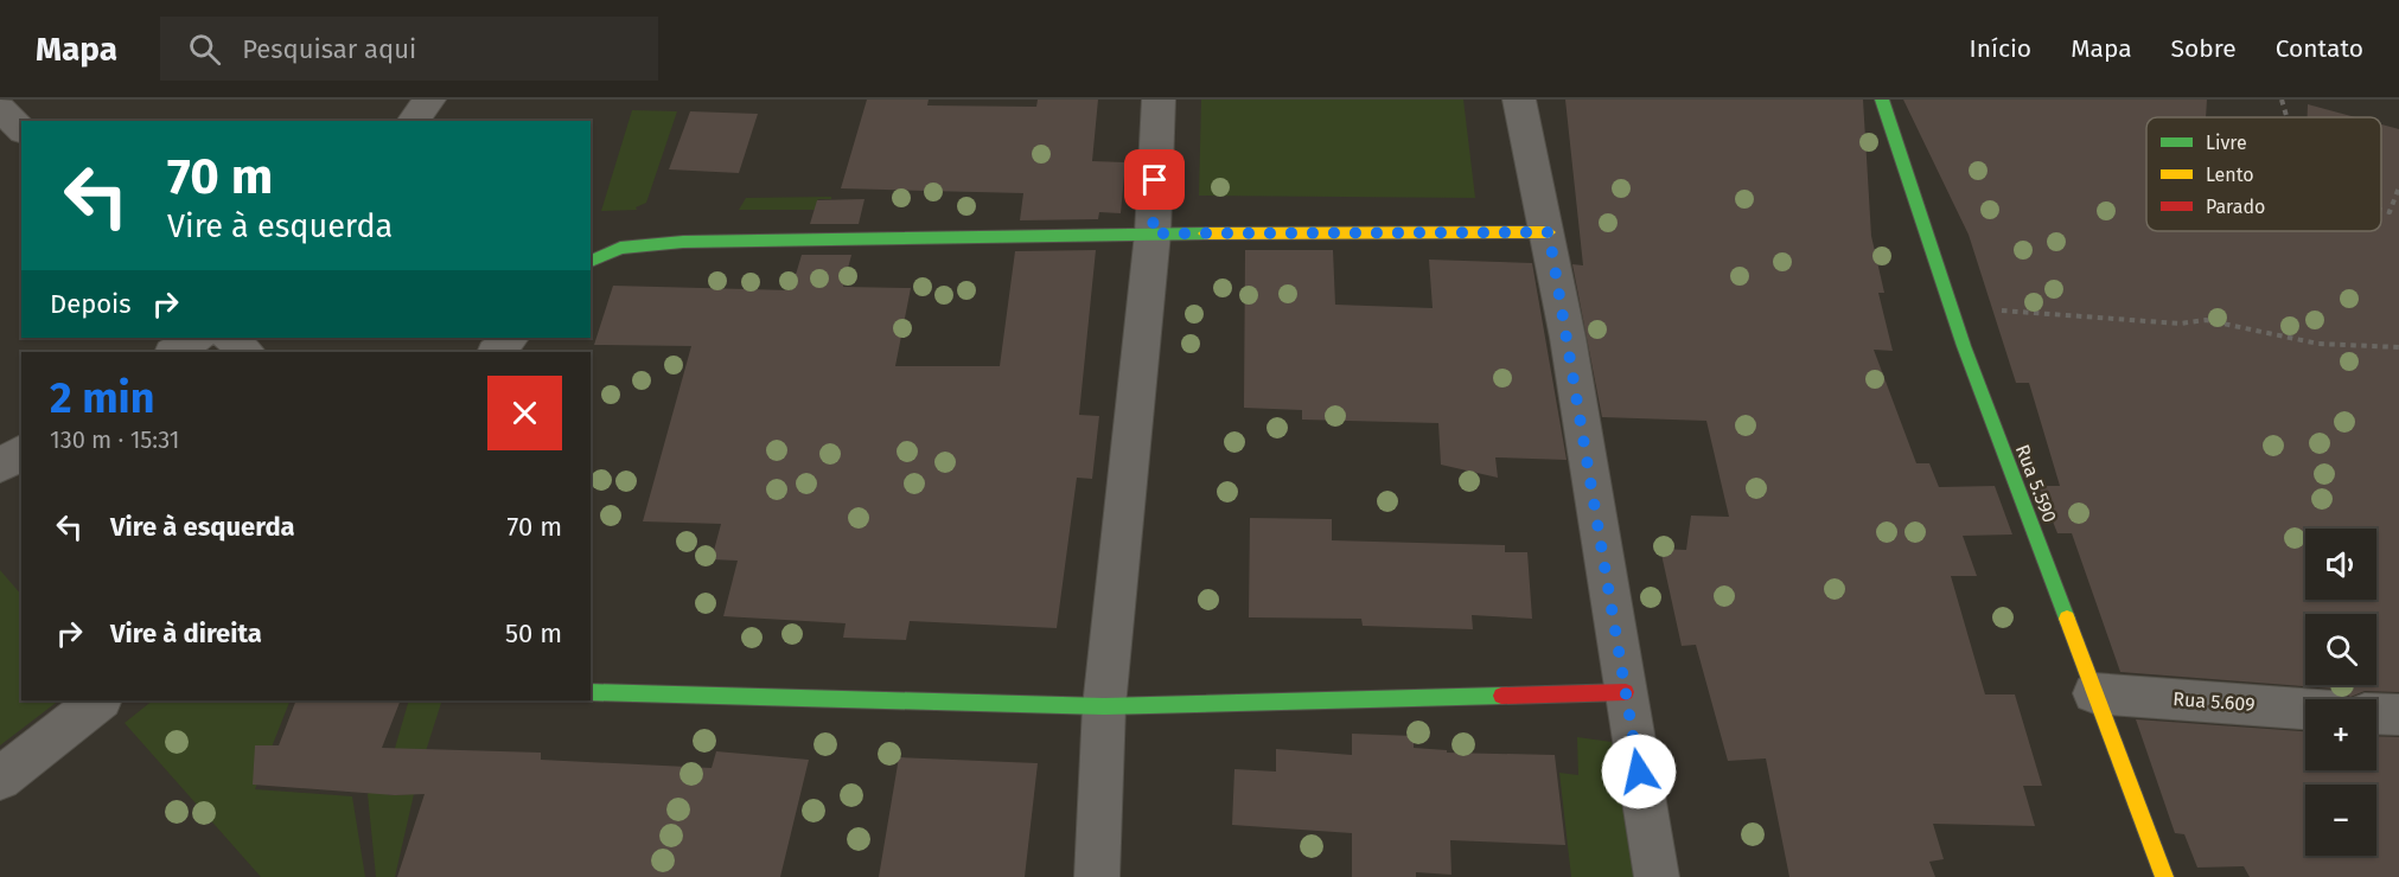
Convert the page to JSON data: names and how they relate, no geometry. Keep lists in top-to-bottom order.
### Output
{
  "streets": {
    "street": ["Rua 5.590", "Rua 5.609"]
  },
  "crossings": [
    ["Rua 5.590", "Rua 5.609"]
  ],
  "legend": ["Livre", "Lento", "Parado"],
  "page": {
    "header": "Mapa",
    "search": "Pesquisar aqui",
    "nav": [
      "Início",
      "Mapa",
      "Sobre",
      "Contato"
    ],
    "turn": ["70 m", "Vire à esquerda"],
    "then": "Depois",
    "heading": ["2 min", "130 m · 15:31"],
    "list": [
      {
        "name": "Vire à esquerda",
        "value": "70 m"
      },
      {
        "name": "Vire à direita",
        "value": "50 m"
      }
    ],
    "map_buttons": ["+", "−"]
  }
}
